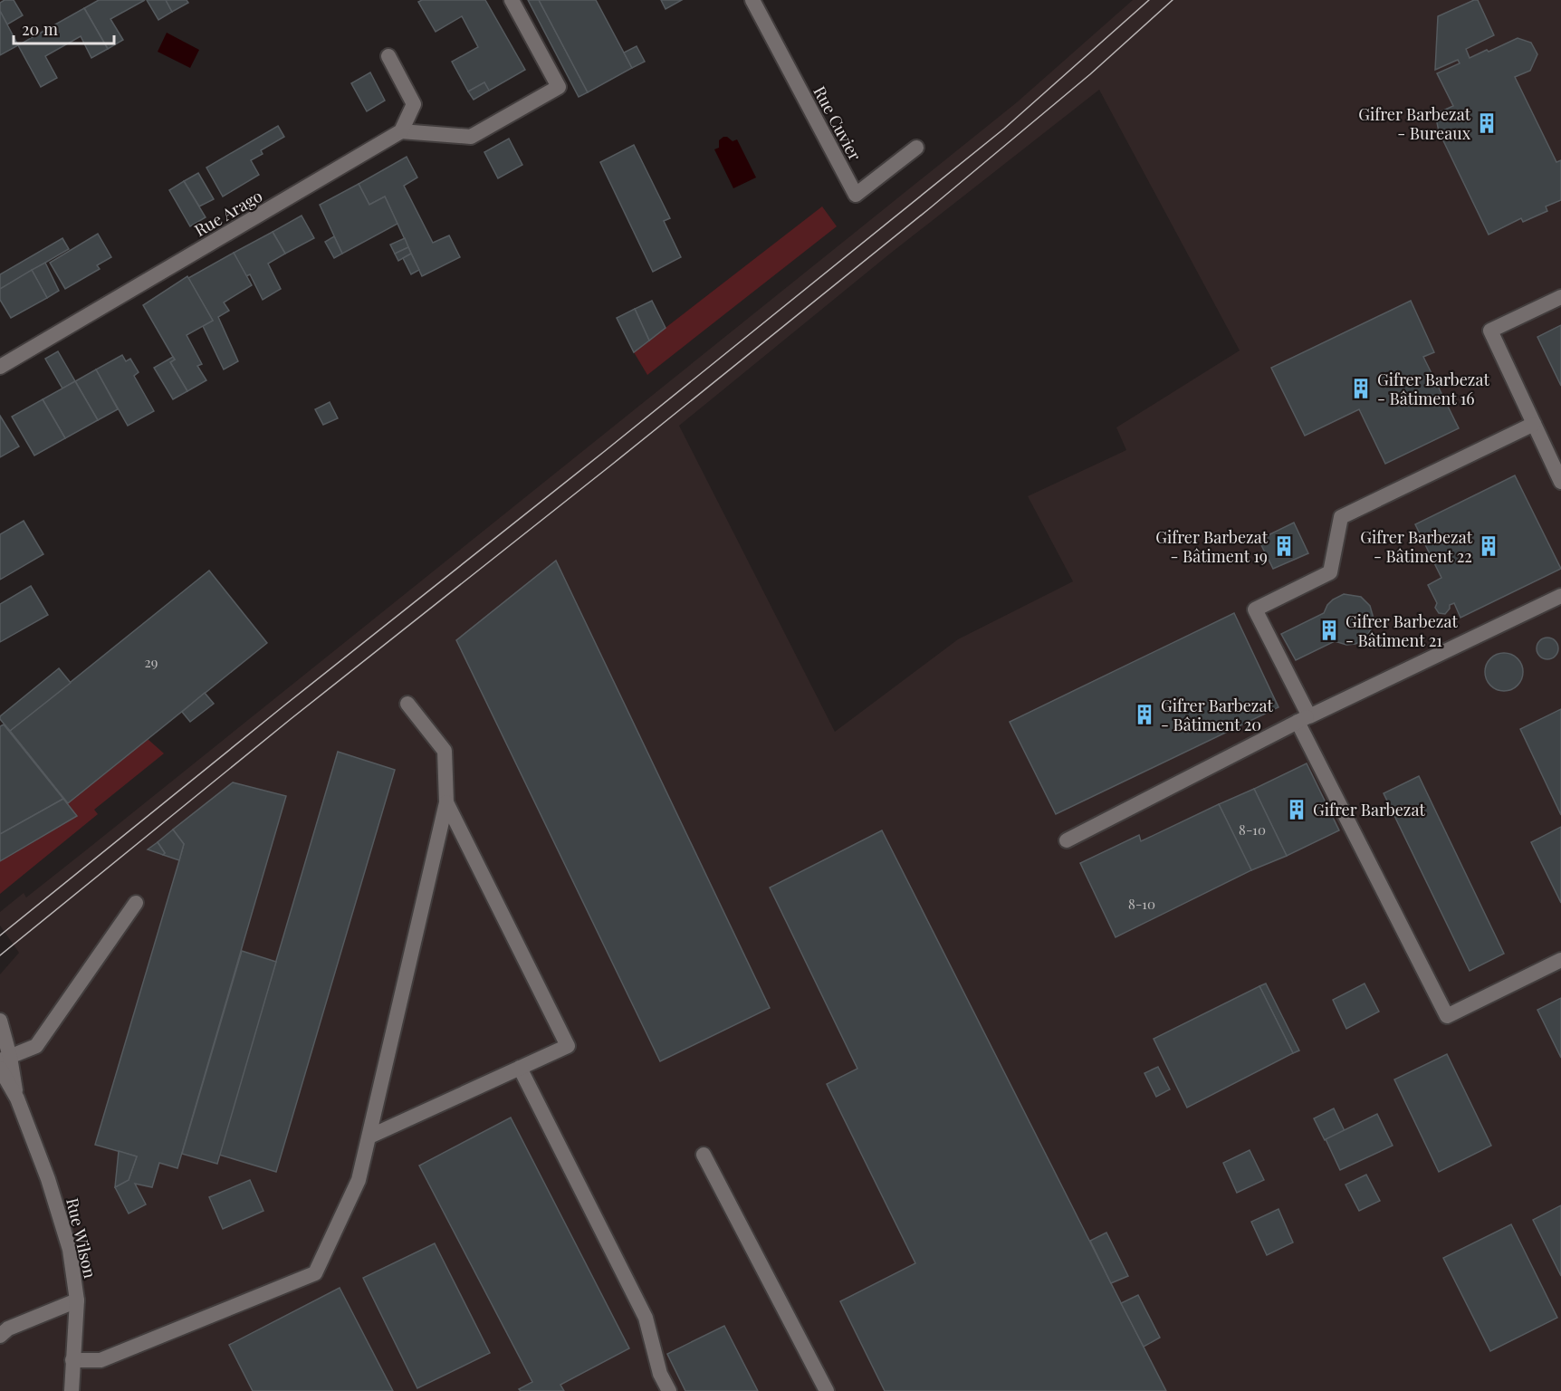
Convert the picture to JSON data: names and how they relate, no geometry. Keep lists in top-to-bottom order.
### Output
{
  "streets": {
    "street": ["Rue Cuvier", "Rue Arago", "Rue Wilson"]
  },
  "places": {
    "building": [
      "Gifrer Barbezat - Bureaux",
      "Gifrer Barbezat - Bâtiment 16",
      "Gifrer Barbezat - Bâtiment 19",
      "Gifrer Barbezat - Bâtiment 22",
      "Gifrer Barbezat - Bâtiment 21",
      "Gifrer Barbezat - Bâtiment 20",
      "Gifrer Barbezat"
    ]
  },
  "house_numbers": ["29", "8-10", "8-10"],
  "scale_bar": "20 m"
}
